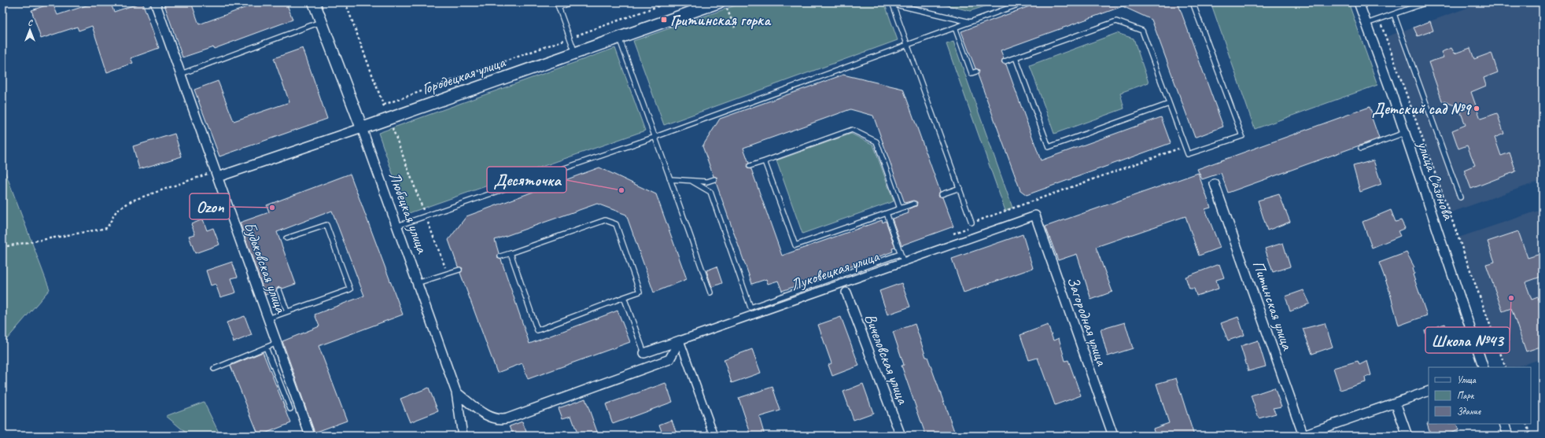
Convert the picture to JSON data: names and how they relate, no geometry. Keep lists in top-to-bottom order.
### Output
{
  "streets": {
    "street": [
      "Городецкая улица",
      "улица Сазонова",
      "Любецкая улица",
      "Будьковская улица",
      "Луковецкая улица",
      "Питинская улица",
      "Загородная улица",
      "Вичеловская улица"
    ]
  },
  "crossings": [
    ["Городецкая улица", "Любецкая улица"],
    ["Городецкая улица", "Будьковская улица"],
    ["Луковецкая улица", "Загородная улица"]
  ],
  "places": {
    "transit": ["Гритинская горка"],
    "other": [
      "Детский сад №9",
      "Десяточка",
      "Ozon",
      "Школа №43"
    ]
  },
  "legend": ["Улица", "Парк", "Здание"],
  "north": "top"
}
